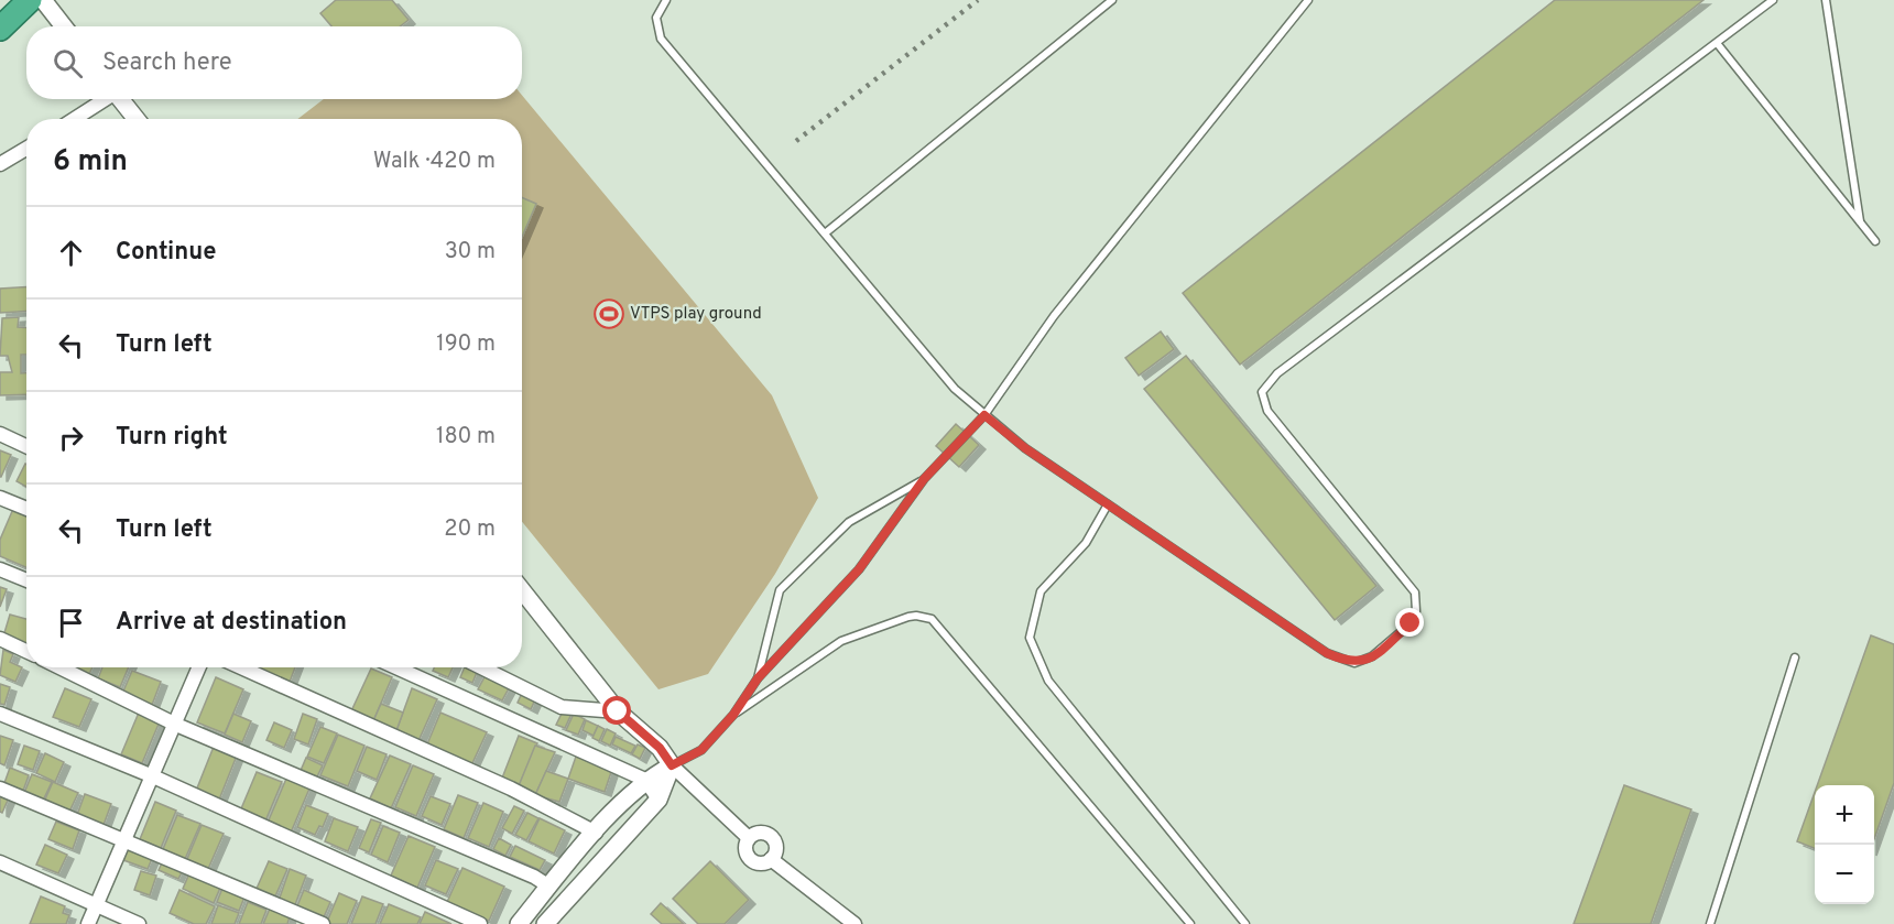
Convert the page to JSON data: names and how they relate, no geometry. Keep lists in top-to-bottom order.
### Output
{
  "places": {
    "sports": ["VTPS play ground"]
  },
  "page": {
    "search": "Search here",
    "heading": ["6 min", "Walk · 420 m"],
    "list": [
      ["Continue", "30 m"],
      ["Turn left", "190 m"],
      ["Turn right", "180 m"],
      ["Turn left", "20 m"],
      "Arrive at destination"
    ],
    "map_buttons": ["+", "−"]
  }
}
